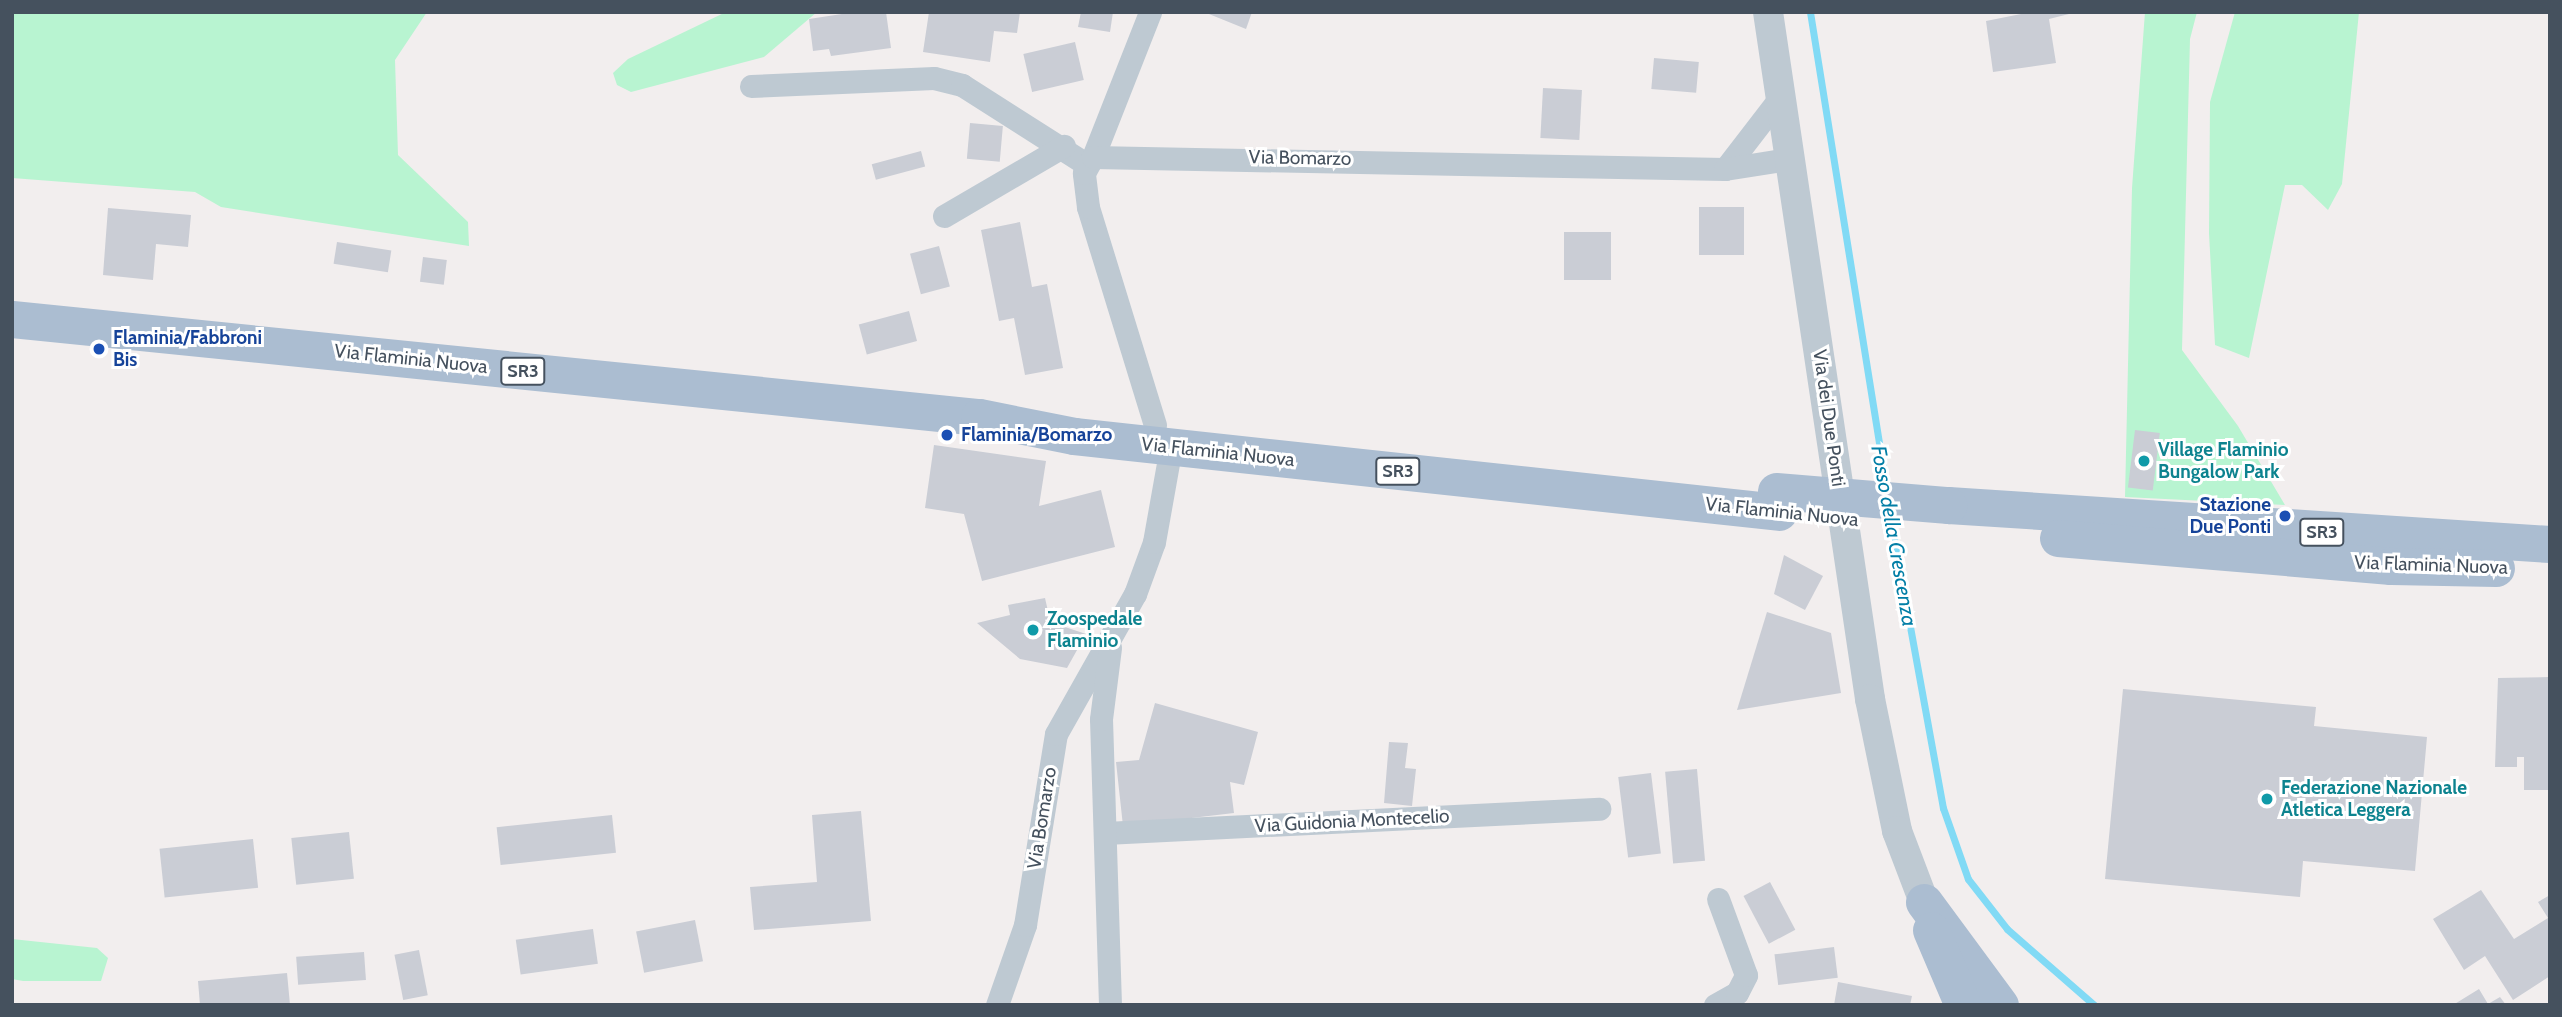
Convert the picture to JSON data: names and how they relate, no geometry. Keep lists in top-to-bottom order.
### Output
{
  "streets": {
    "main road": ["Via Flaminia Nuova", "SR3"],
    "street": ["Via Bomarzo", "Via dei Due Ponti", "Via Guidonia Montecelio"]
  },
  "crossings": [
    ["Via Bomarzo", "Via Flaminia Nuova"],
    ["Via Bomarzo", "Via dei Due Ponti"],
    ["Via Bomarzo", "Via Guidonia Montecelio"]
  ],
  "water": ["Fosso della Crescenza"],
  "places": [
    "Flaminia/Fabbroni Bis",
    "Flaminia/Bomarzo",
    "Village Flaminio Bungalow Park",
    "Stazione Due Ponti",
    "Zoospedale Flaminio",
    "Federazione Nazionale Atletica Leggera"
  ]
}
